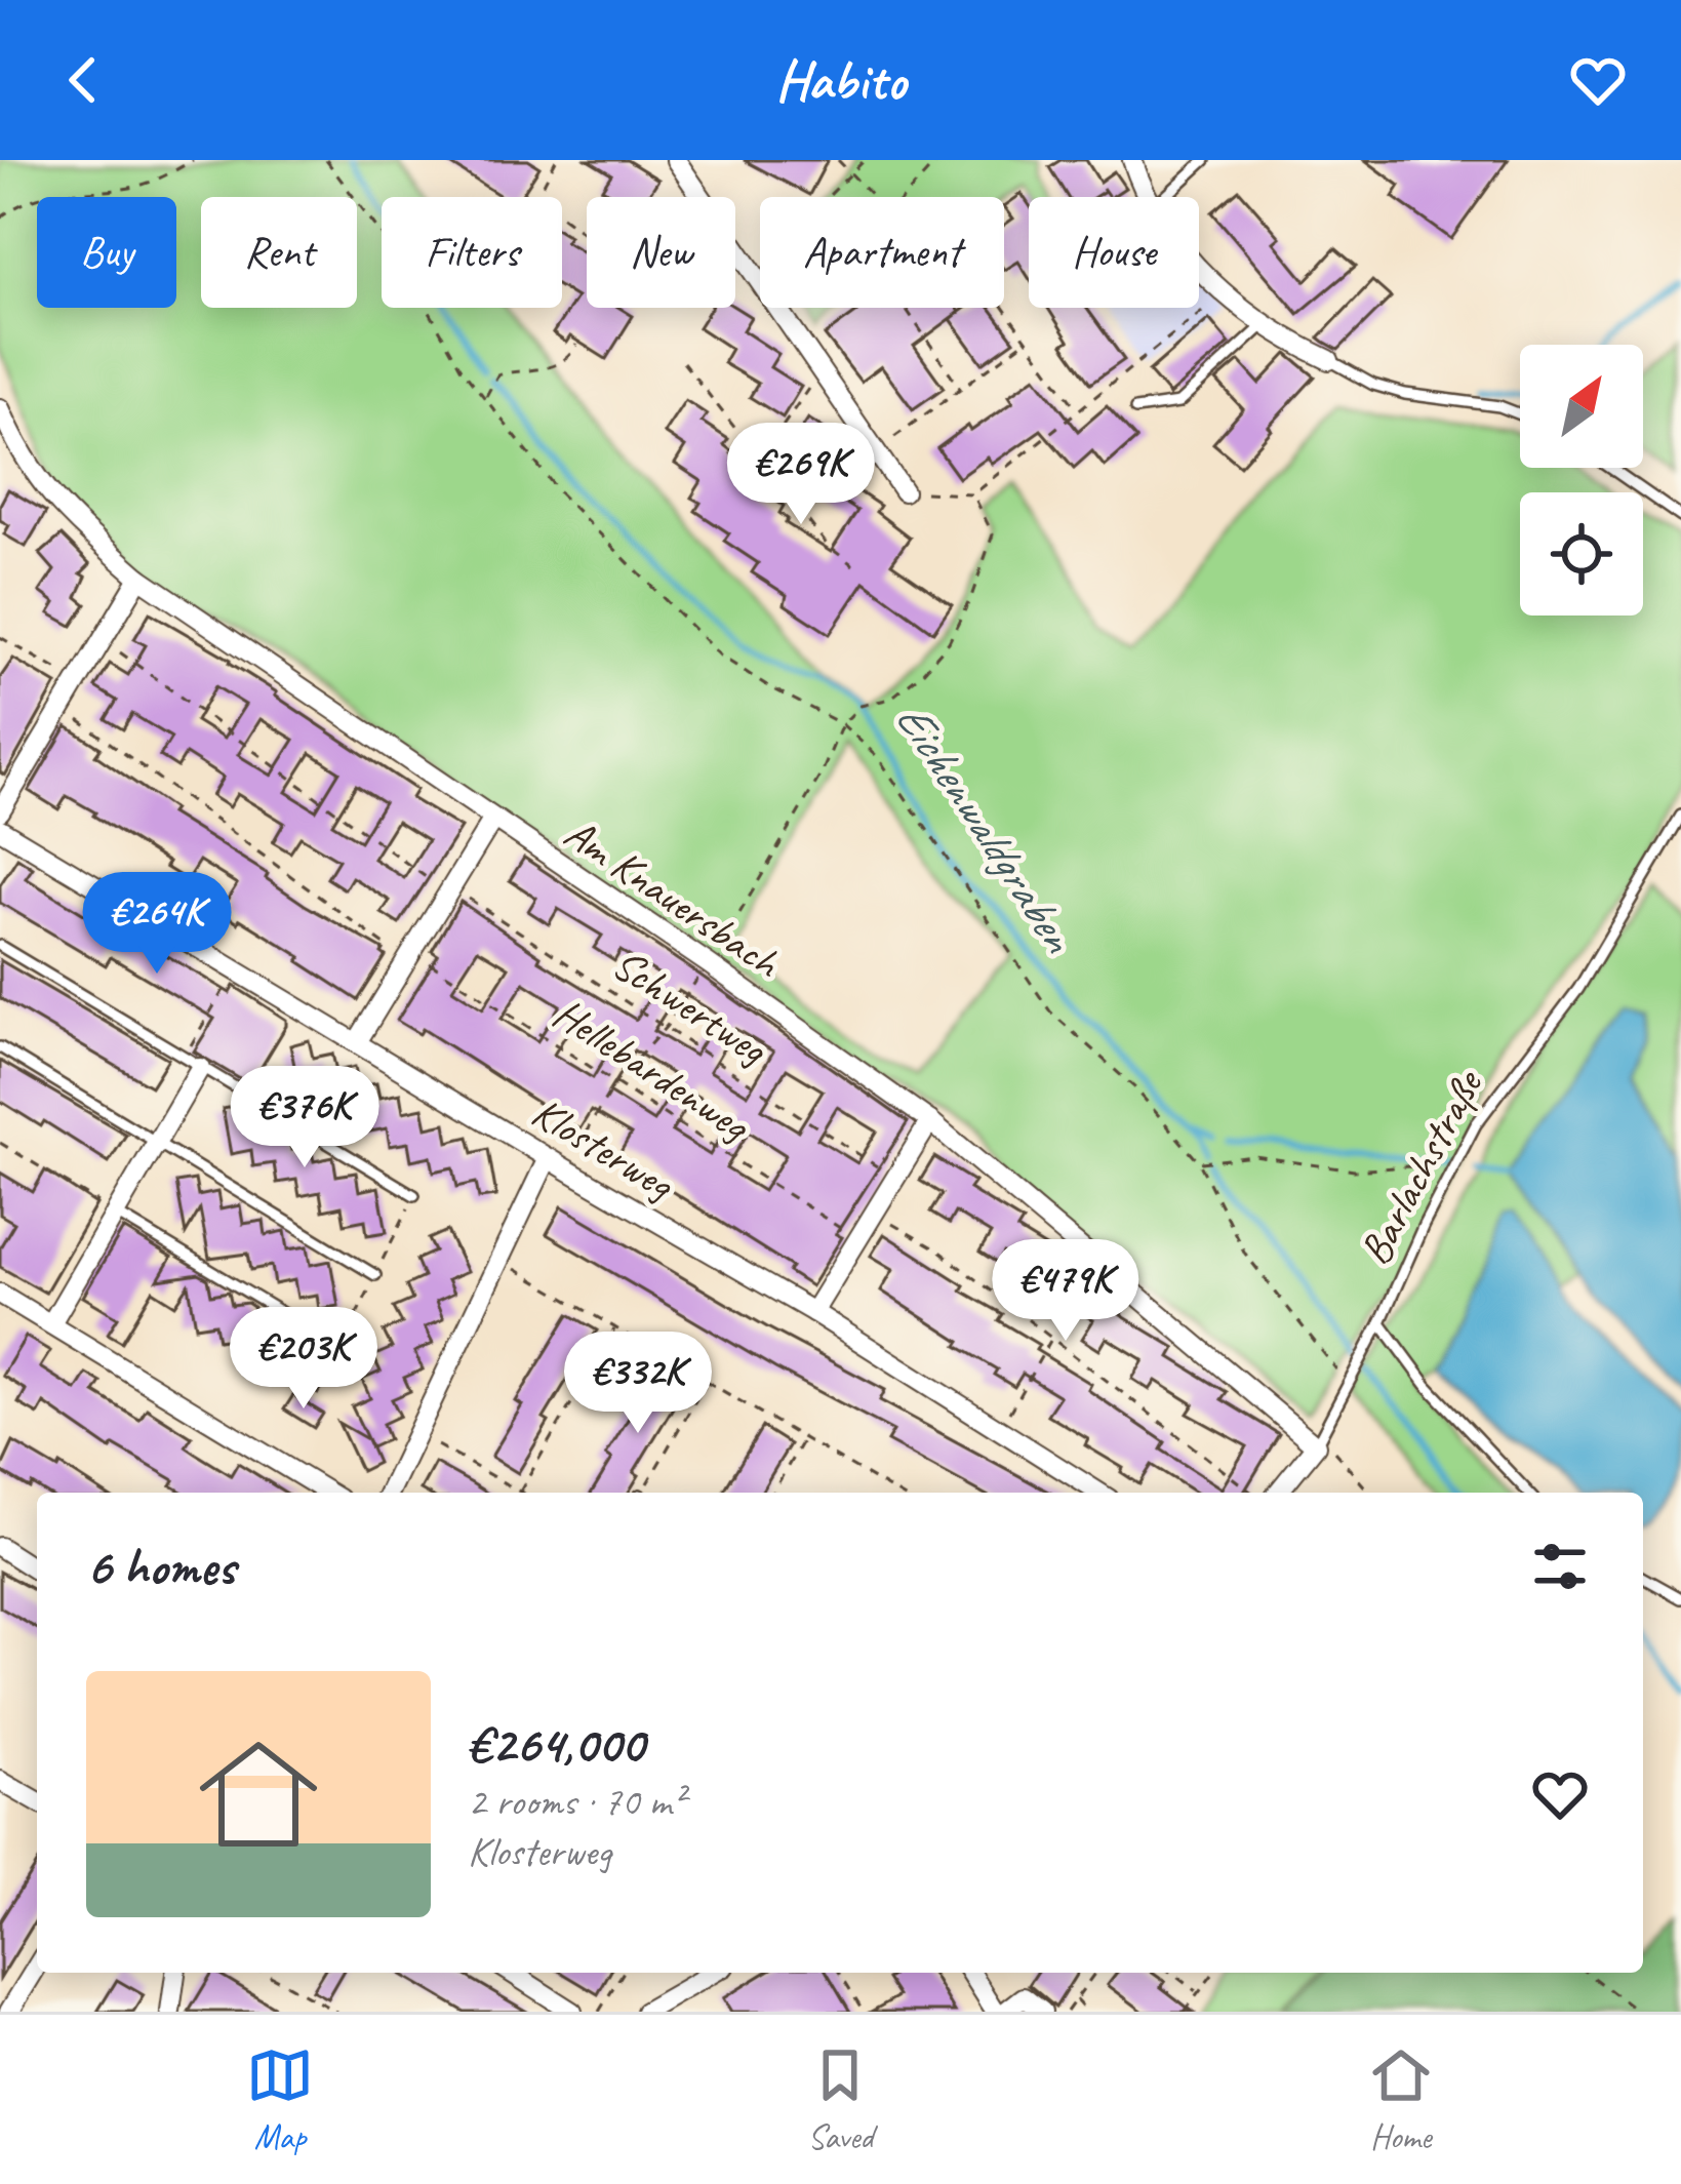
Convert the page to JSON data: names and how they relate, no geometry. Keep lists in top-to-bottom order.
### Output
{
  "streets": {
    "street": ["Am Knauersbach", "Klosterweg", "Barlachstraße"],
    "path": ["Schwertweg", "Hellebardenweg"]
  },
  "crossings": [
    ["Am Knauersbach", "Barlachstraße"]
  ],
  "water": ["Eichenwaldgraben"],
  "north": "top right",
  "page": {
    "header": "Habito",
    "chip": [
      "Buy",
      "Rent",
      "Filters",
      "New",
      "Apartment",
      "House"
    ],
    "price": [
      "€269K",
      "€264K",
      "€376K",
      "€479K",
      "€203K",
      "€332K"
    ],
    "heading": "6 homes",
    "list": [
      {
        "name": "€264,000",
        "note": "2 rooms · 70 m² · Klosterweg"
      }
    ],
    "tabs": ["Map", "Saved", "Home"]
  }
}
